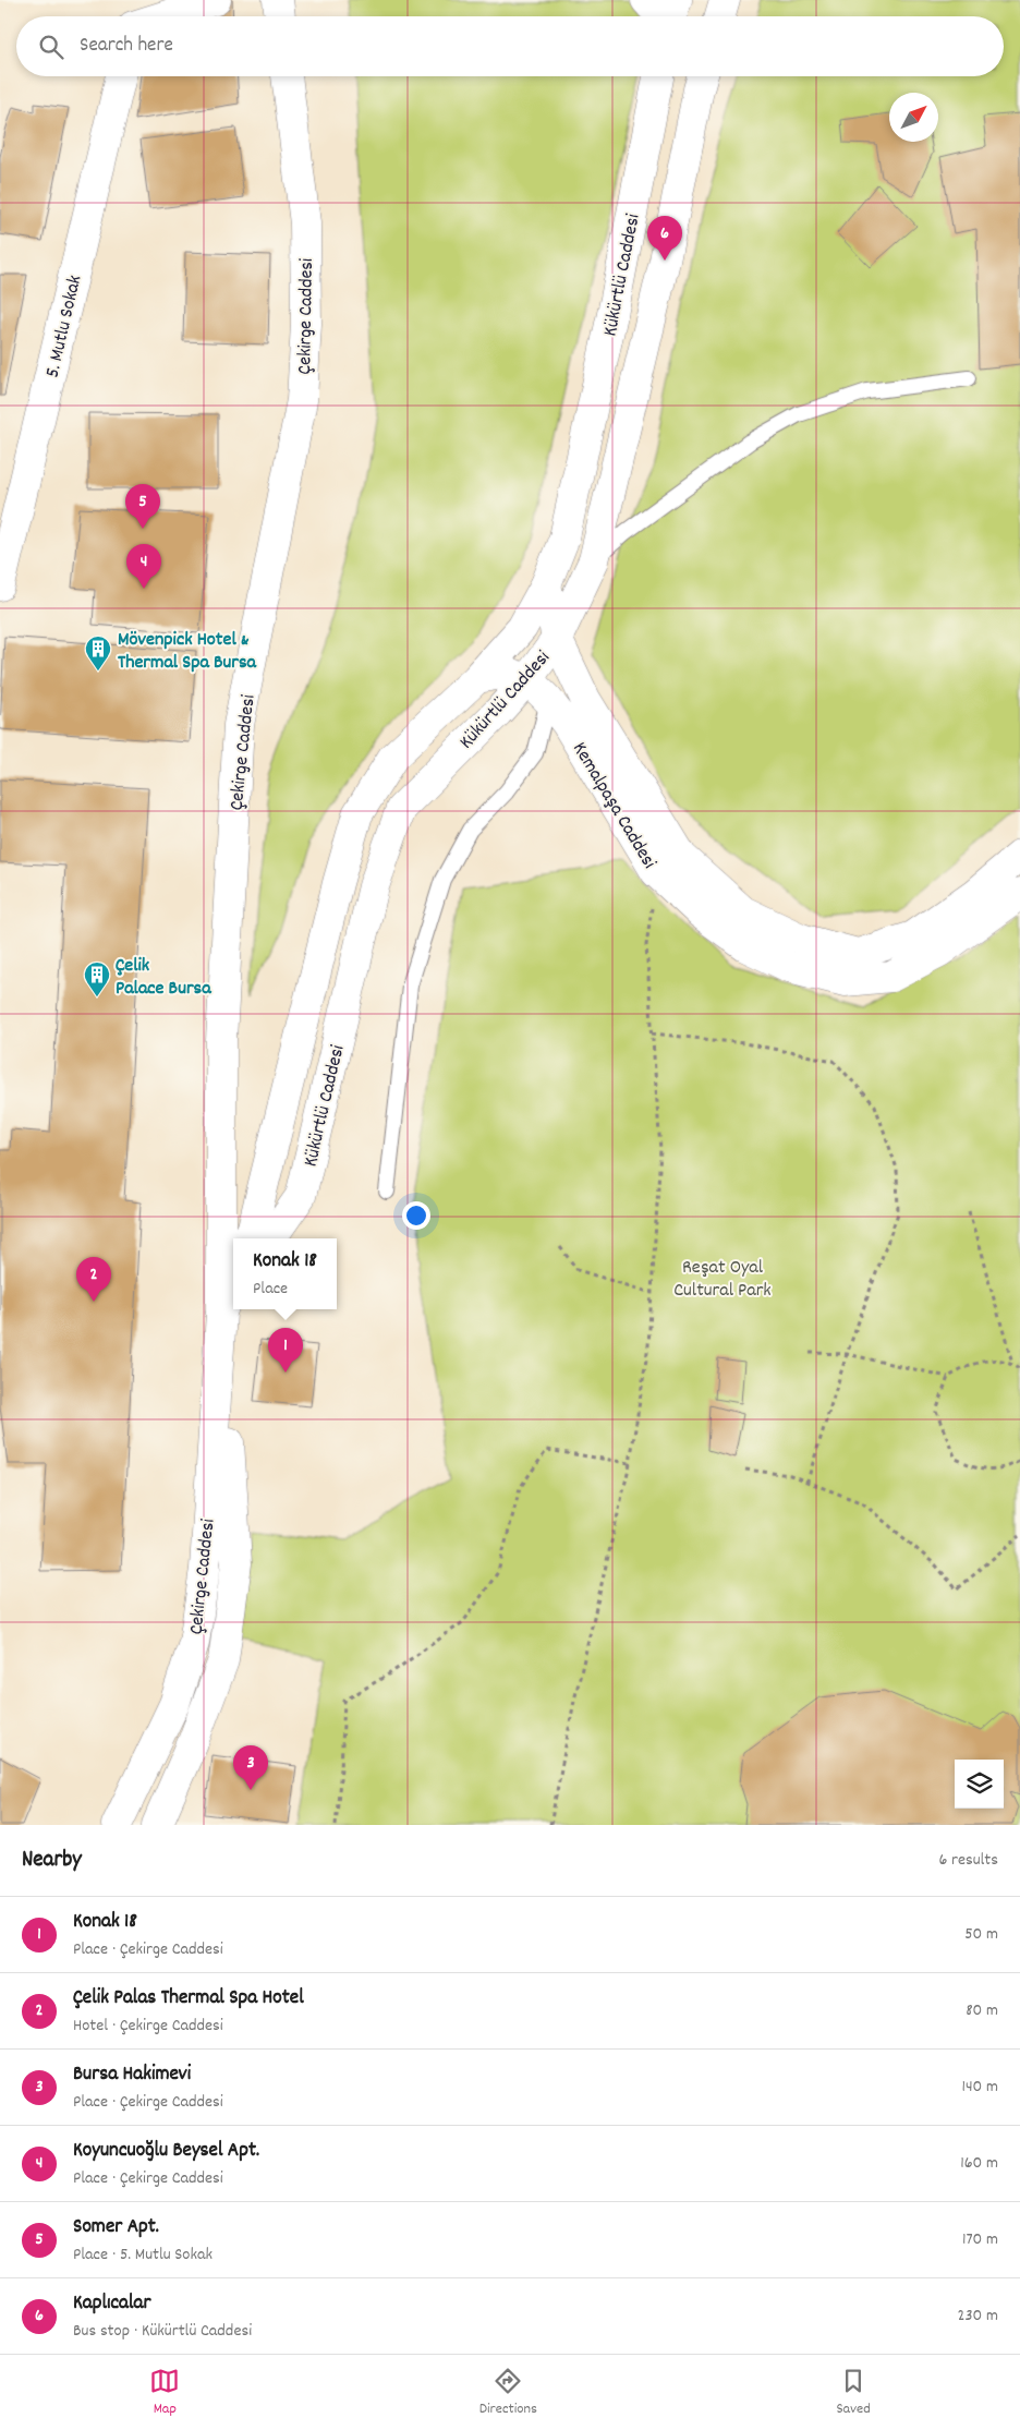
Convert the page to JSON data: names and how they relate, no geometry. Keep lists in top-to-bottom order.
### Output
{
  "streets": {
    "main road": [
      "Kükürtlü Caddesi",
      "Çekirge Caddesi",
      "5. Mutlu Sokak",
      "Kemalpaşa Caddesi"
    ]
  },
  "crossings": [
    ["Kükürtlü Caddesi", "Kemalpaşa Caddesi"]
  ],
  "parks": ["Reşat Oyal Cultural Park"],
  "places": {
    "building": ["Mövenpick Hotel & Thermal Spa Bursa", "Çelik Palace Bursa"]
  },
  "north": "top right",
  "page": {
    "search": "Search here",
    "pins": [
      "6",
      "5",
      "4",
      "2",
      "1",
      "3"
    ],
    "popup": ["Konak 18", "Place"],
    "heading": ["Nearby", "6 results"],
    "list": [
      {
        "mark": "1",
        "name": "Konak 18",
        "note": "Place · Çekirge Caddesi",
        "value": "50 m"
      },
      {
        "mark": "2",
        "name": "Çelik Palas Thermal Spa Hotel",
        "note": "Hotel · Çekirge Caddesi",
        "value": "80 m"
      },
      {
        "mark": "3",
        "name": "Bursa Hakimevi",
        "note": "Place · Çekirge Caddesi",
        "value": "140 m"
      },
      {
        "mark": "4",
        "name": "Koyuncuoğlu Beysel Apt.",
        "note": "Place · Çekirge Caddesi",
        "value": "160 m"
      },
      {
        "mark": "5",
        "name": "Somer Apt.",
        "note": "Place · 5. Mutlu Sokak",
        "value": "170 m"
      },
      {
        "mark": "6",
        "name": "Kaplıcalar",
        "note": "Bus stop · Kükürtlü Caddesi",
        "value": "230 m"
      }
    ],
    "nav": ["Map", "Directions", "Saved"]
  }
}
